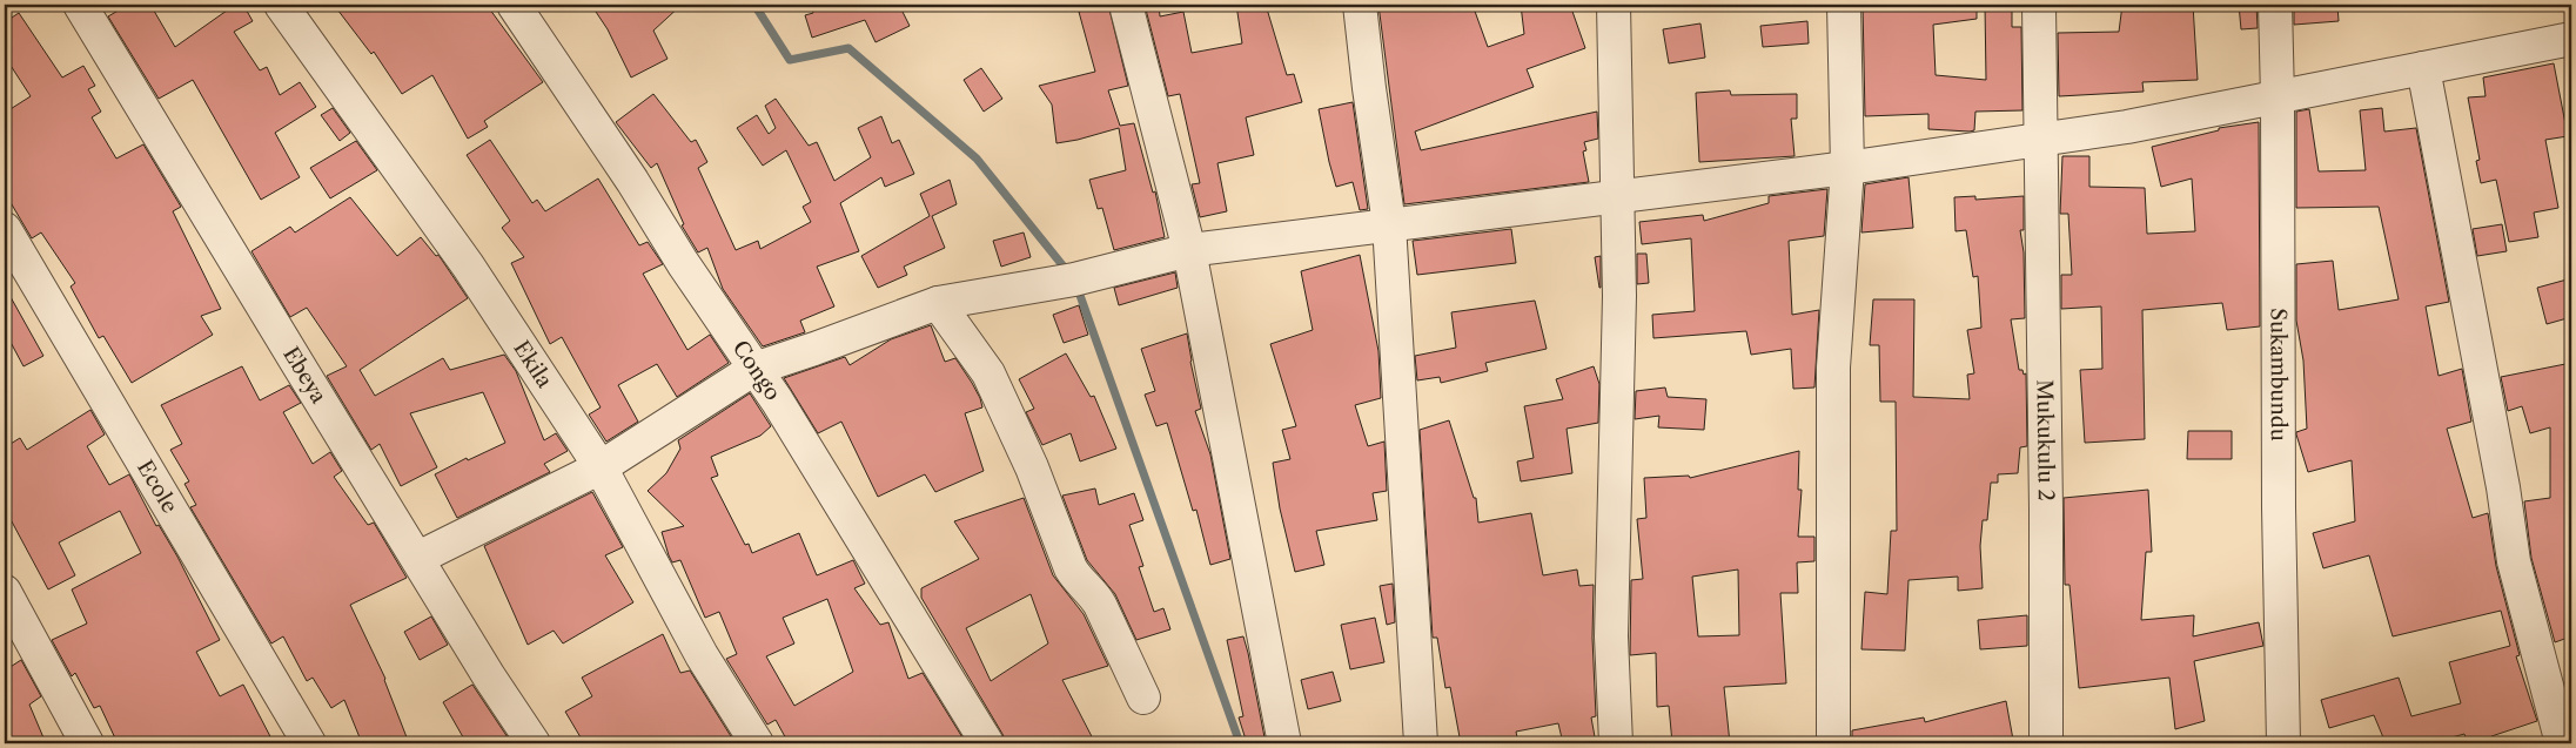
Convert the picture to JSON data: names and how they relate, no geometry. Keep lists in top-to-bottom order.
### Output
{
  "streets": {
    "street": [
      "Ekila",
      "Congo",
      "Sukambundu",
      "Ebeya",
      "Mukukulu 2",
      "Ecole"
    ]
  }
}
